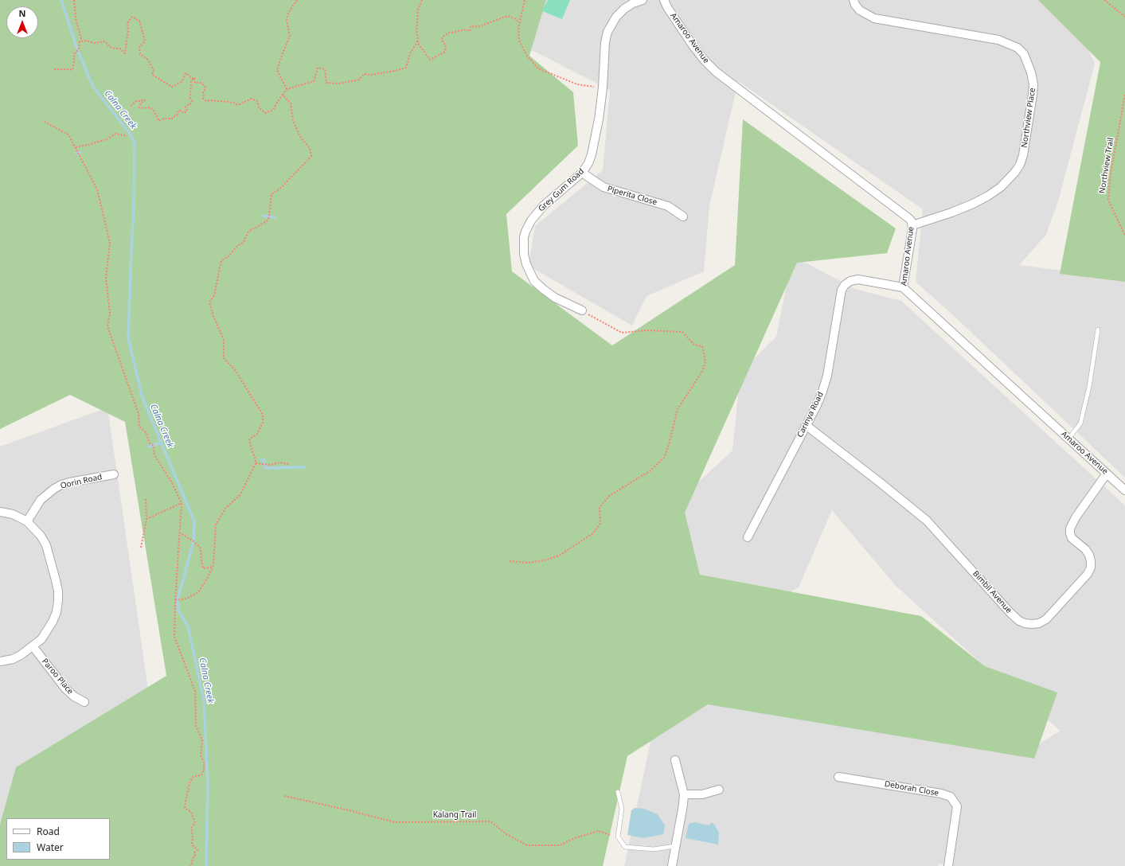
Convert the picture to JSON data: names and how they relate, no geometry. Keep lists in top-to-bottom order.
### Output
{
  "streets": {
    "street": [
      "Amaroo Avenue",
      "Northview Place",
      "Grey Gum Road",
      "Piperita Close",
      "Carinya Road",
      "Oorin Road",
      "Bimbil Avenue",
      "Paroo Place",
      "Deborah Close"
    ],
    "path": ["Northview Trail", "Kalang Trail"]
  },
  "crossings": [
    ["Amaroo Avenue", "Northview Place"],
    ["Amaroo Avenue", "Carinya Road"],
    ["Amaroo Avenue", "Bimbil Avenue"],
    ["Grey Gum Road", "Piperita Close"],
    ["Carinya Road", "Bimbil Avenue"]
  ],
  "water": ["Calna Creek"],
  "legend": ["Road", "Water"],
  "north": "top"
}
